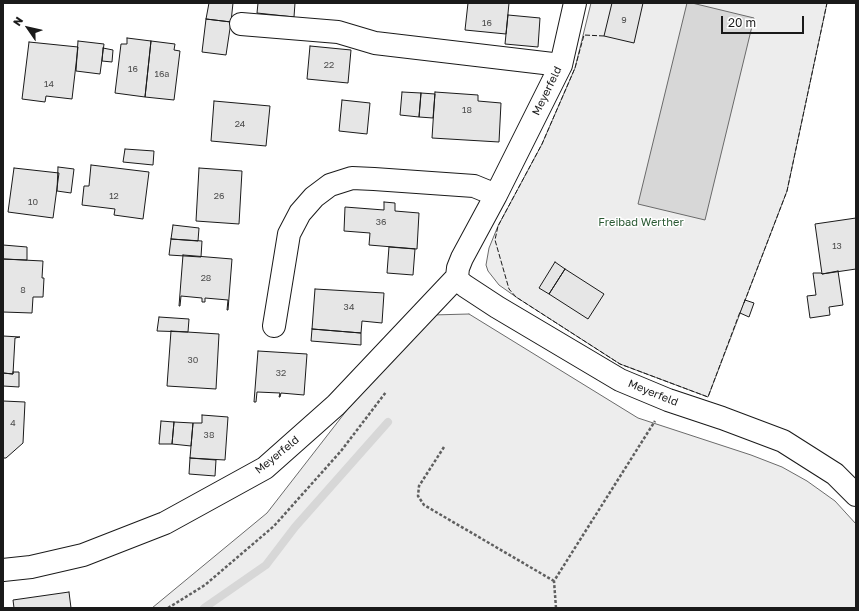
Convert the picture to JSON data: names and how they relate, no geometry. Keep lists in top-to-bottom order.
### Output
{
  "streets": {
    "street": ["Meyerfeld"]
  },
  "parks": ["Freibad Werther"],
  "house_numbers": [
    "9",
    "16",
    "22",
    "16",
    "16a",
    "14",
    "18",
    "24",
    "12",
    "26",
    "10",
    "36",
    "13",
    "28",
    "8",
    "34",
    "30",
    "32",
    "4",
    "38"
  ],
  "scale_bar": "20 m",
  "north": "top left"
}
